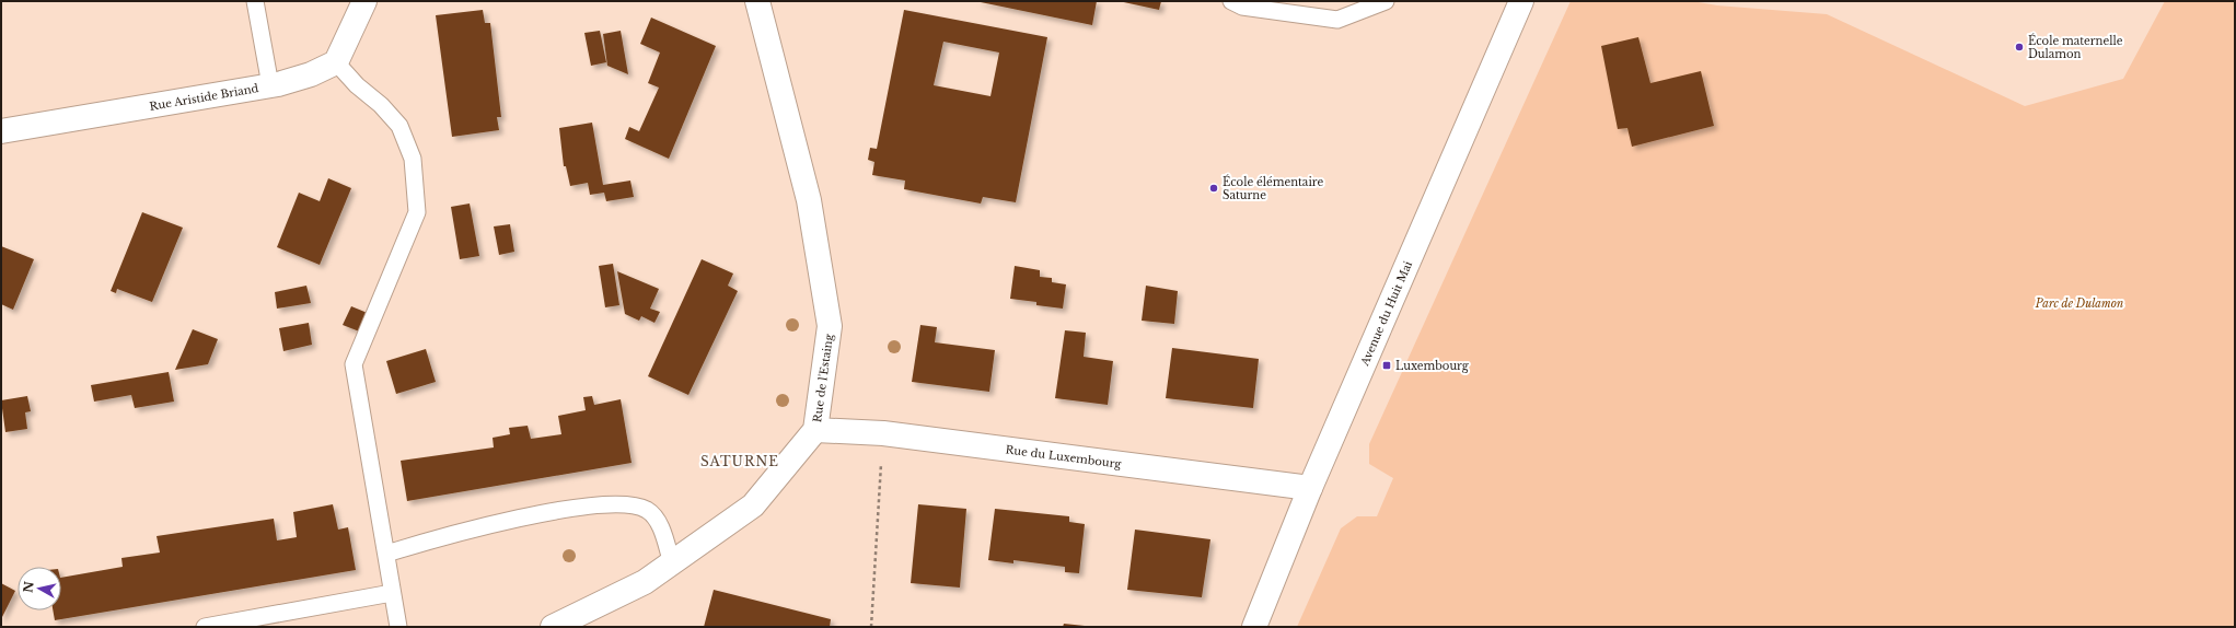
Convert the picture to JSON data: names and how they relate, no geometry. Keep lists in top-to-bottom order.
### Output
{
  "streets": {
    "street": [
      "Rue Aristide Briand",
      "Avenue du Huit Mai",
      "Rue de l'Estaing",
      "Rue du Luxembourg"
    ]
  },
  "crossings": [
    ["Avenue du Huit Mai", "Rue du Luxembourg"],
    ["Rue de l'Estaing", "Rue du Luxembourg"]
  ],
  "districts": ["SATURNE"],
  "parks": ["Parc de Dulamon"],
  "places": {
    "other": ["École maternelle Dulamon", "École élémentaire Saturne"],
    "transit": ["Luxembourg"]
  },
  "north": "left"
}
